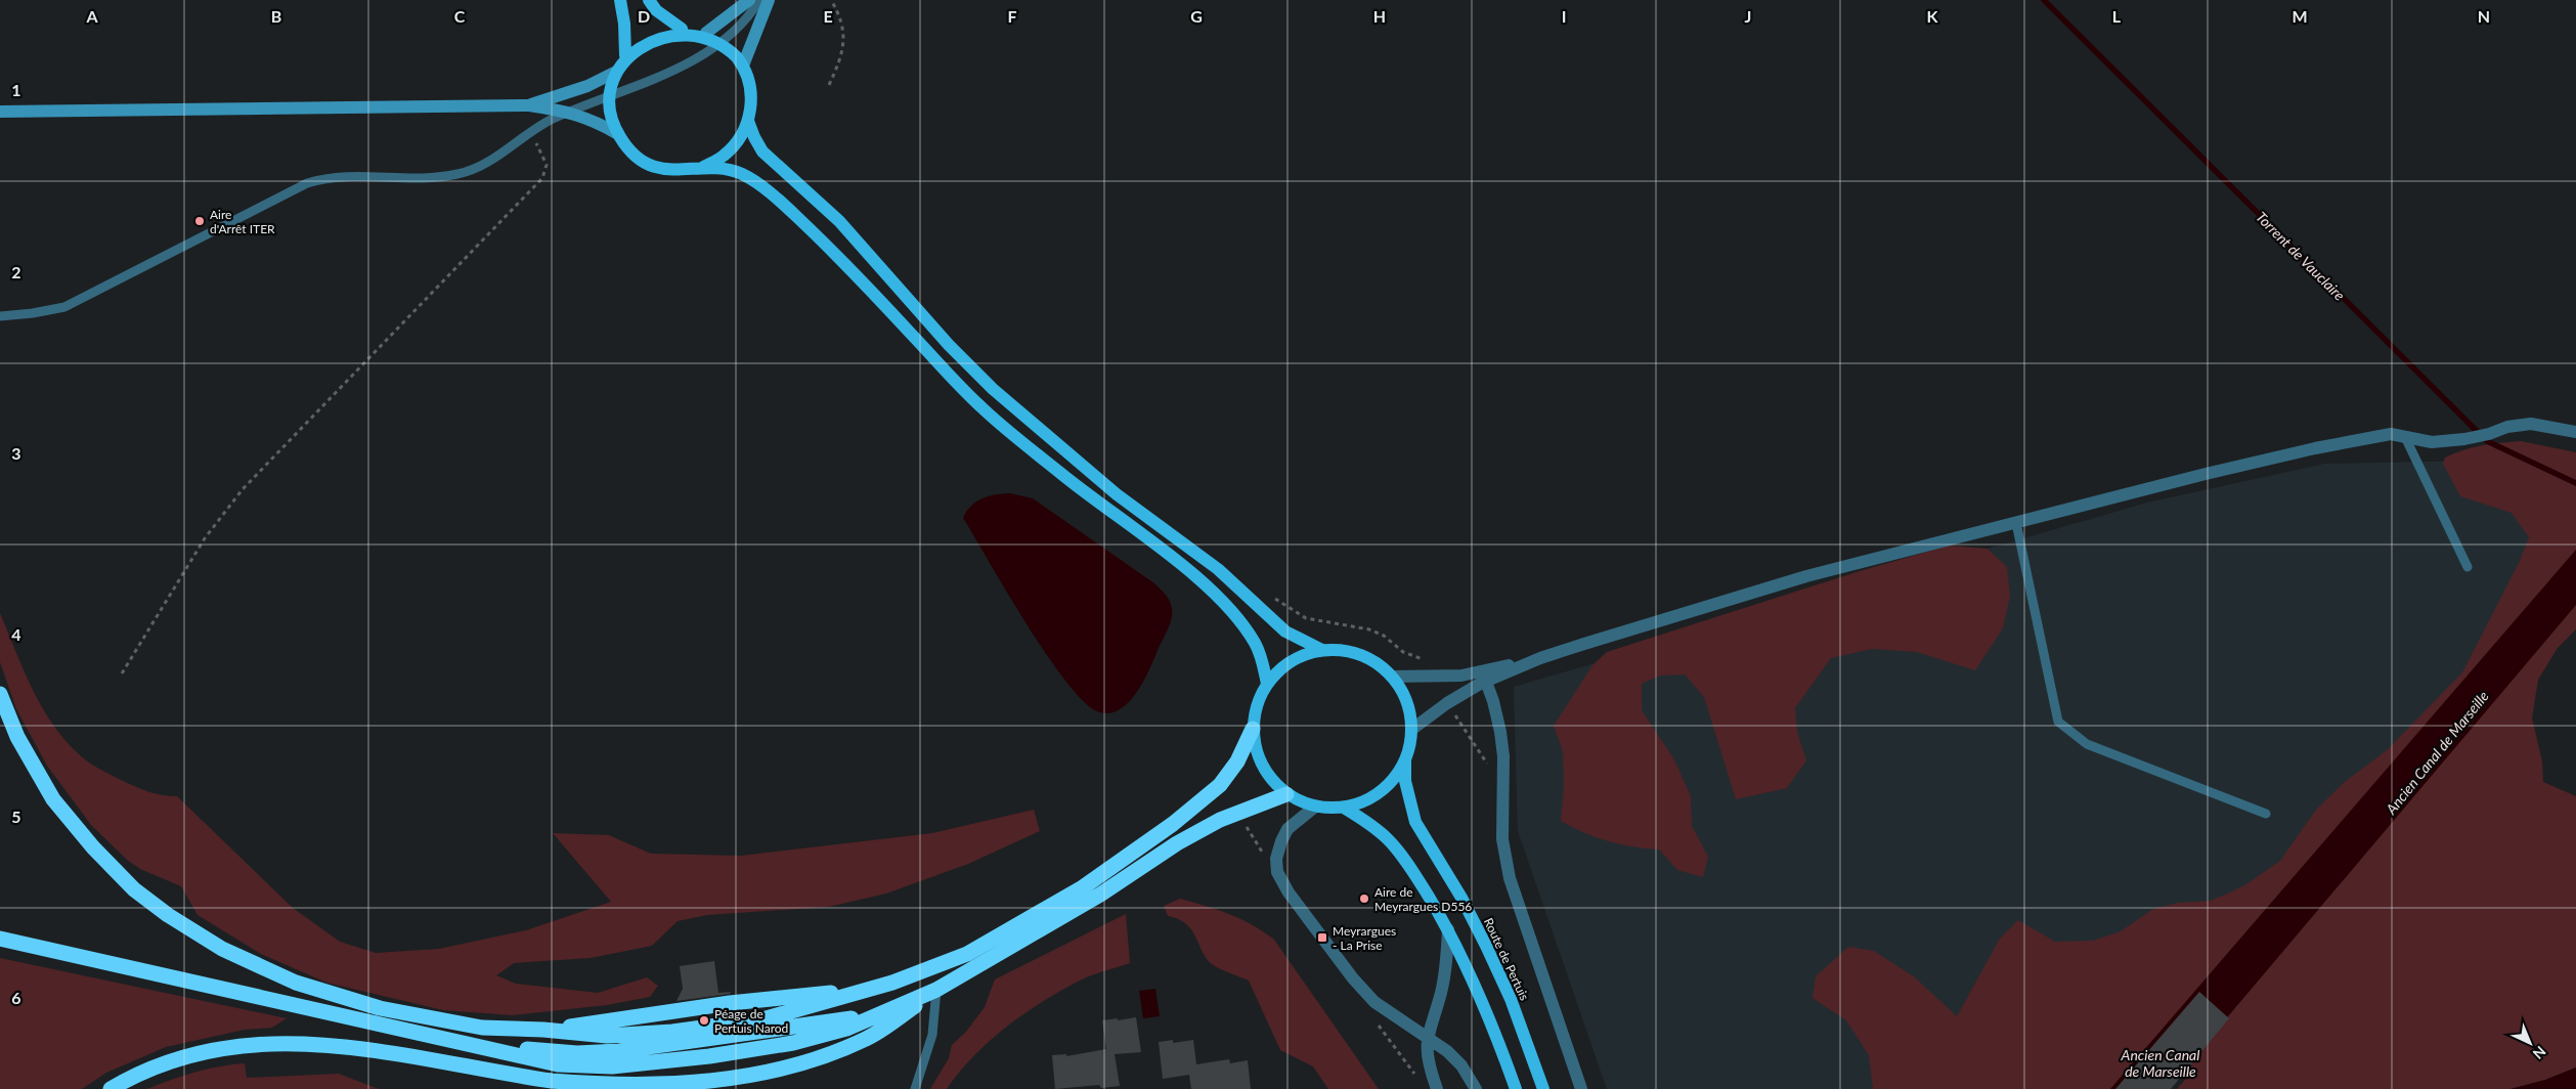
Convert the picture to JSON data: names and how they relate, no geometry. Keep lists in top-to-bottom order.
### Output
{
  "streets": {
    "main road": ["Route de Pertuis"]
  },
  "water": ["Torrent de Vauclaire", "Ancien Canal de Marseille"],
  "places": {
    "other": ["Aire d'Arrêt ITER", "Aire de Meyrargues D556", "Péage de Pertuis Narod"],
    "transit": ["Meyrargues - La Prise"]
  },
  "north": "bottom right",
  "grid": {
    "columns": [
      "A",
      "B",
      "C",
      "D",
      "E",
      "F",
      "G",
      "H",
      "I",
      "J",
      "K",
      "L",
      "M",
      "N"
    ],
    "rows": [
      "1",
      "2",
      "3",
      "4",
      "5",
      "6"
    ]
  }
}
